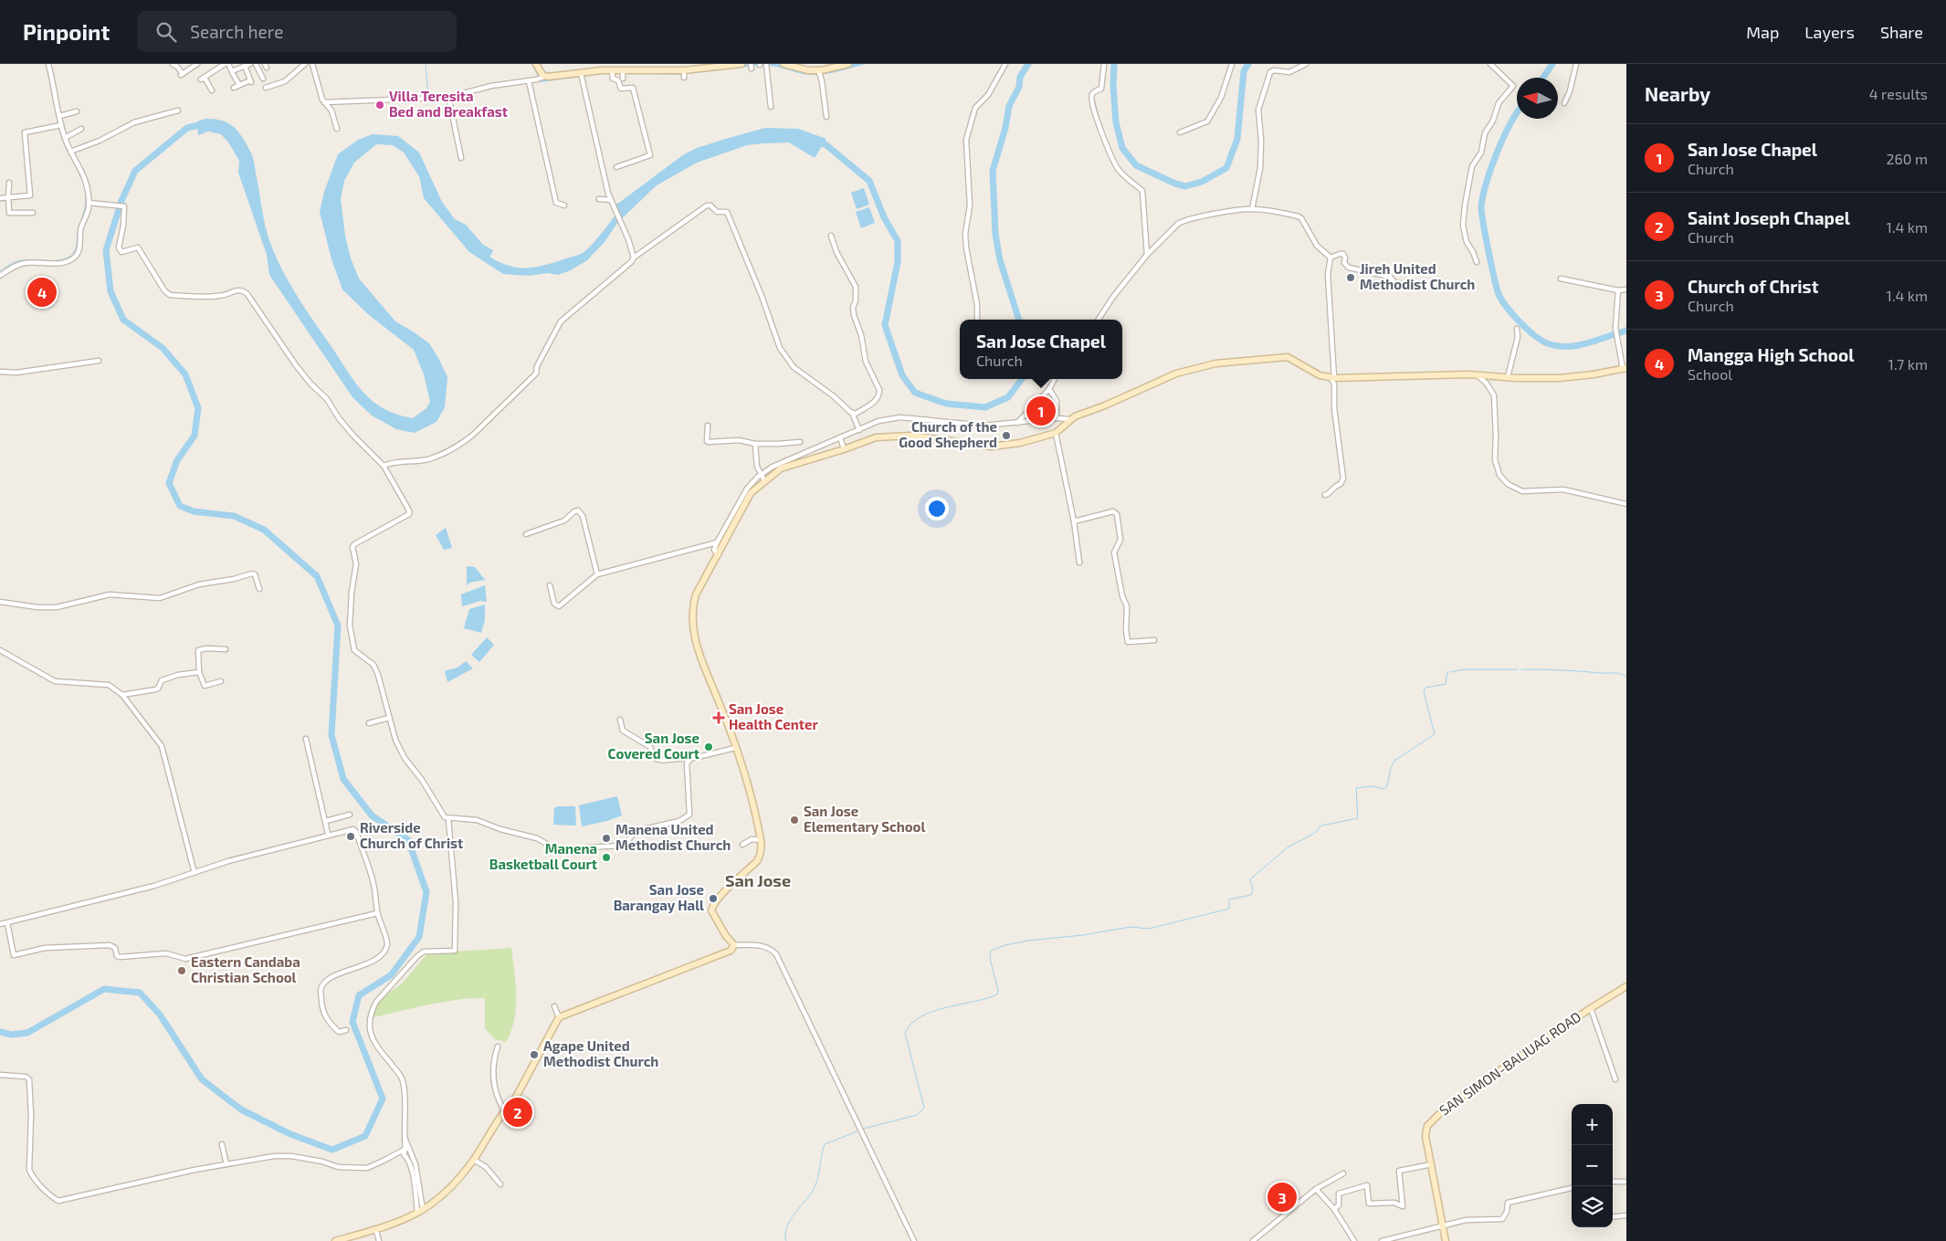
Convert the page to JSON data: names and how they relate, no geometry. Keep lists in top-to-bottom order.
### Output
{
  "streets": {
    "street": ["SAN SIMON-BALIUAG ROAD"]
  },
  "districts": ["San Jose"],
  "places": {
    "other": [
      "Villa Teresita Bed and Breakfast",
      "Jireh United Methodist Church",
      "Church of the Good Shepherd",
      "San Jose Covered Court",
      "San Jose Elementary School",
      "Riverside Church of Christ",
      "Manena United Methodist Church",
      "Manena Basketball Court",
      "San Jose Barangay Hall",
      "Eastern Candaba Christian School",
      "Agape United Methodist Church"
    ],
    "health": ["San Jose Health Center"]
  },
  "north": "left",
  "page": {
    "header": "Pinpoint",
    "search": "Search here",
    "nav": ["Map", "Layers", "Share"],
    "heading": ["Nearby", "4 results"],
    "list": [
      {
        "mark": "1",
        "name": "San Jose Chapel",
        "note": "Church",
        "value": "260 m"
      },
      {
        "mark": "2",
        "name": "Saint Joseph Chapel",
        "note": "Church",
        "value": "1.4 km"
      },
      {
        "mark": "3",
        "name": "Church of Christ",
        "note": "Church",
        "value": "1.4 km"
      },
      {
        "mark": "4",
        "name": "Mangga High School",
        "note": "School",
        "value": "1.7 km"
      }
    ],
    "pins": [
      "4",
      "1",
      "2",
      "3"
    ],
    "popup": ["San Jose Chapel", "Church"],
    "map_buttons": ["+", "−"]
  }
}
